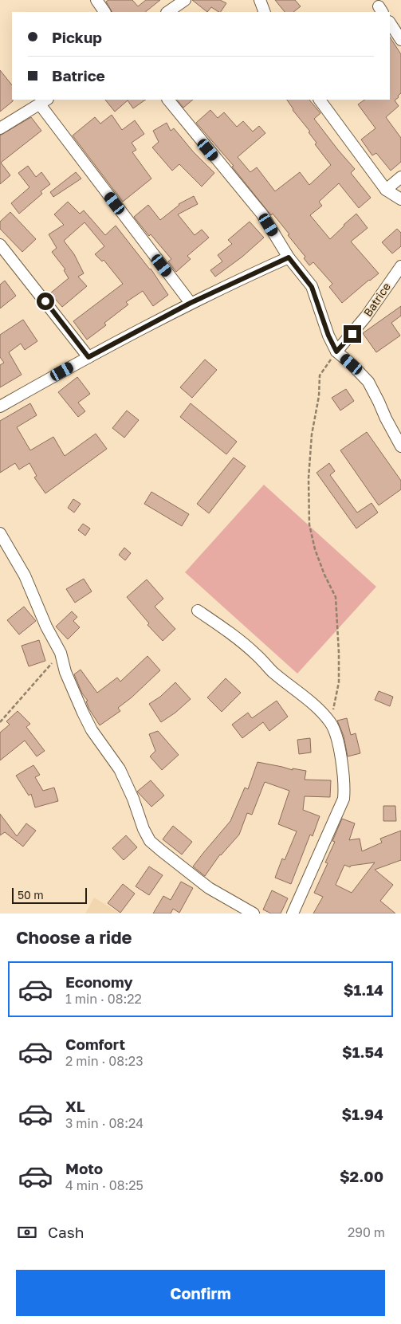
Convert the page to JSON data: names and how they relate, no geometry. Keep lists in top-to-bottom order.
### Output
{
  "streets": {
    "street": ["Batrice"]
  },
  "scale_bar": "50 m",
  "page": {
    "banner": ["Pickup", "Batrice"],
    "scale": "50 m",
    "heading": "Choose a ride",
    "list": [
      {
        "name": "Economy",
        "note": "1 min · 08:22",
        "value": "$1.14"
      },
      {
        "name": "Comfort",
        "note": "2 min · 08:23",
        "value": "$1.54"
      },
      {
        "name": "XL",
        "note": "3 min · 08:24",
        "value": "$1.94"
      },
      {
        "name": "Moto",
        "note": "4 min · 08:25",
        "value": "$2.00"
      }
    ],
    "pay": ["Cash", "290 m"],
    "buttons": "Confirm"
  }
}
